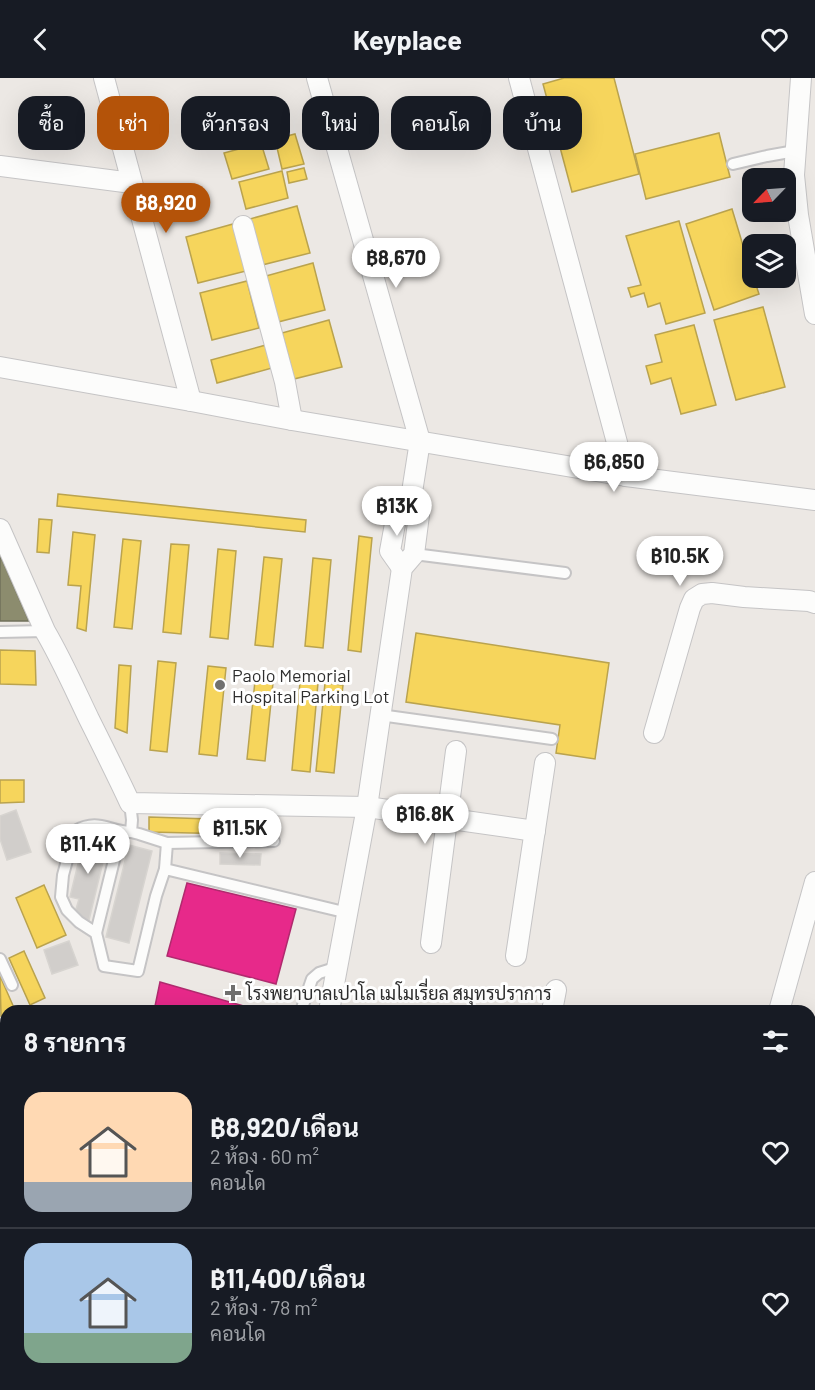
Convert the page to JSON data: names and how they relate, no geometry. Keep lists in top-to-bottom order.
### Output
{
  "places": {
    "other": ["Paolo Memorial Hospital Parking Lot"],
    "health": ["โรงพยาบาลเปาโล เมโมเรี่ยล สมุทรปราการ"]
  },
  "north": "bottom left",
  "page": {
    "header": "Keyplace",
    "chip": [
      "ซื้อ",
      "เช่า",
      "ตัวกรอง",
      "ใหม่",
      "คอนโด",
      "บ้าน"
    ],
    "price": [
      "฿8,920",
      "฿8,670",
      "฿6,850",
      "฿13K",
      "฿10.5K",
      "฿16.8K",
      "฿11.5K",
      "฿11.4K"
    ],
    "heading": "8 รายการ",
    "list": [
      {
        "name": "฿8,920/เดือน",
        "note": "2 ห้อง · 60 m² · คอนโด"
      },
      {
        "name": "฿11,400/เดือน",
        "note": "2 ห้อง · 78 m² · คอนโด"
      }
    ]
  }
}
